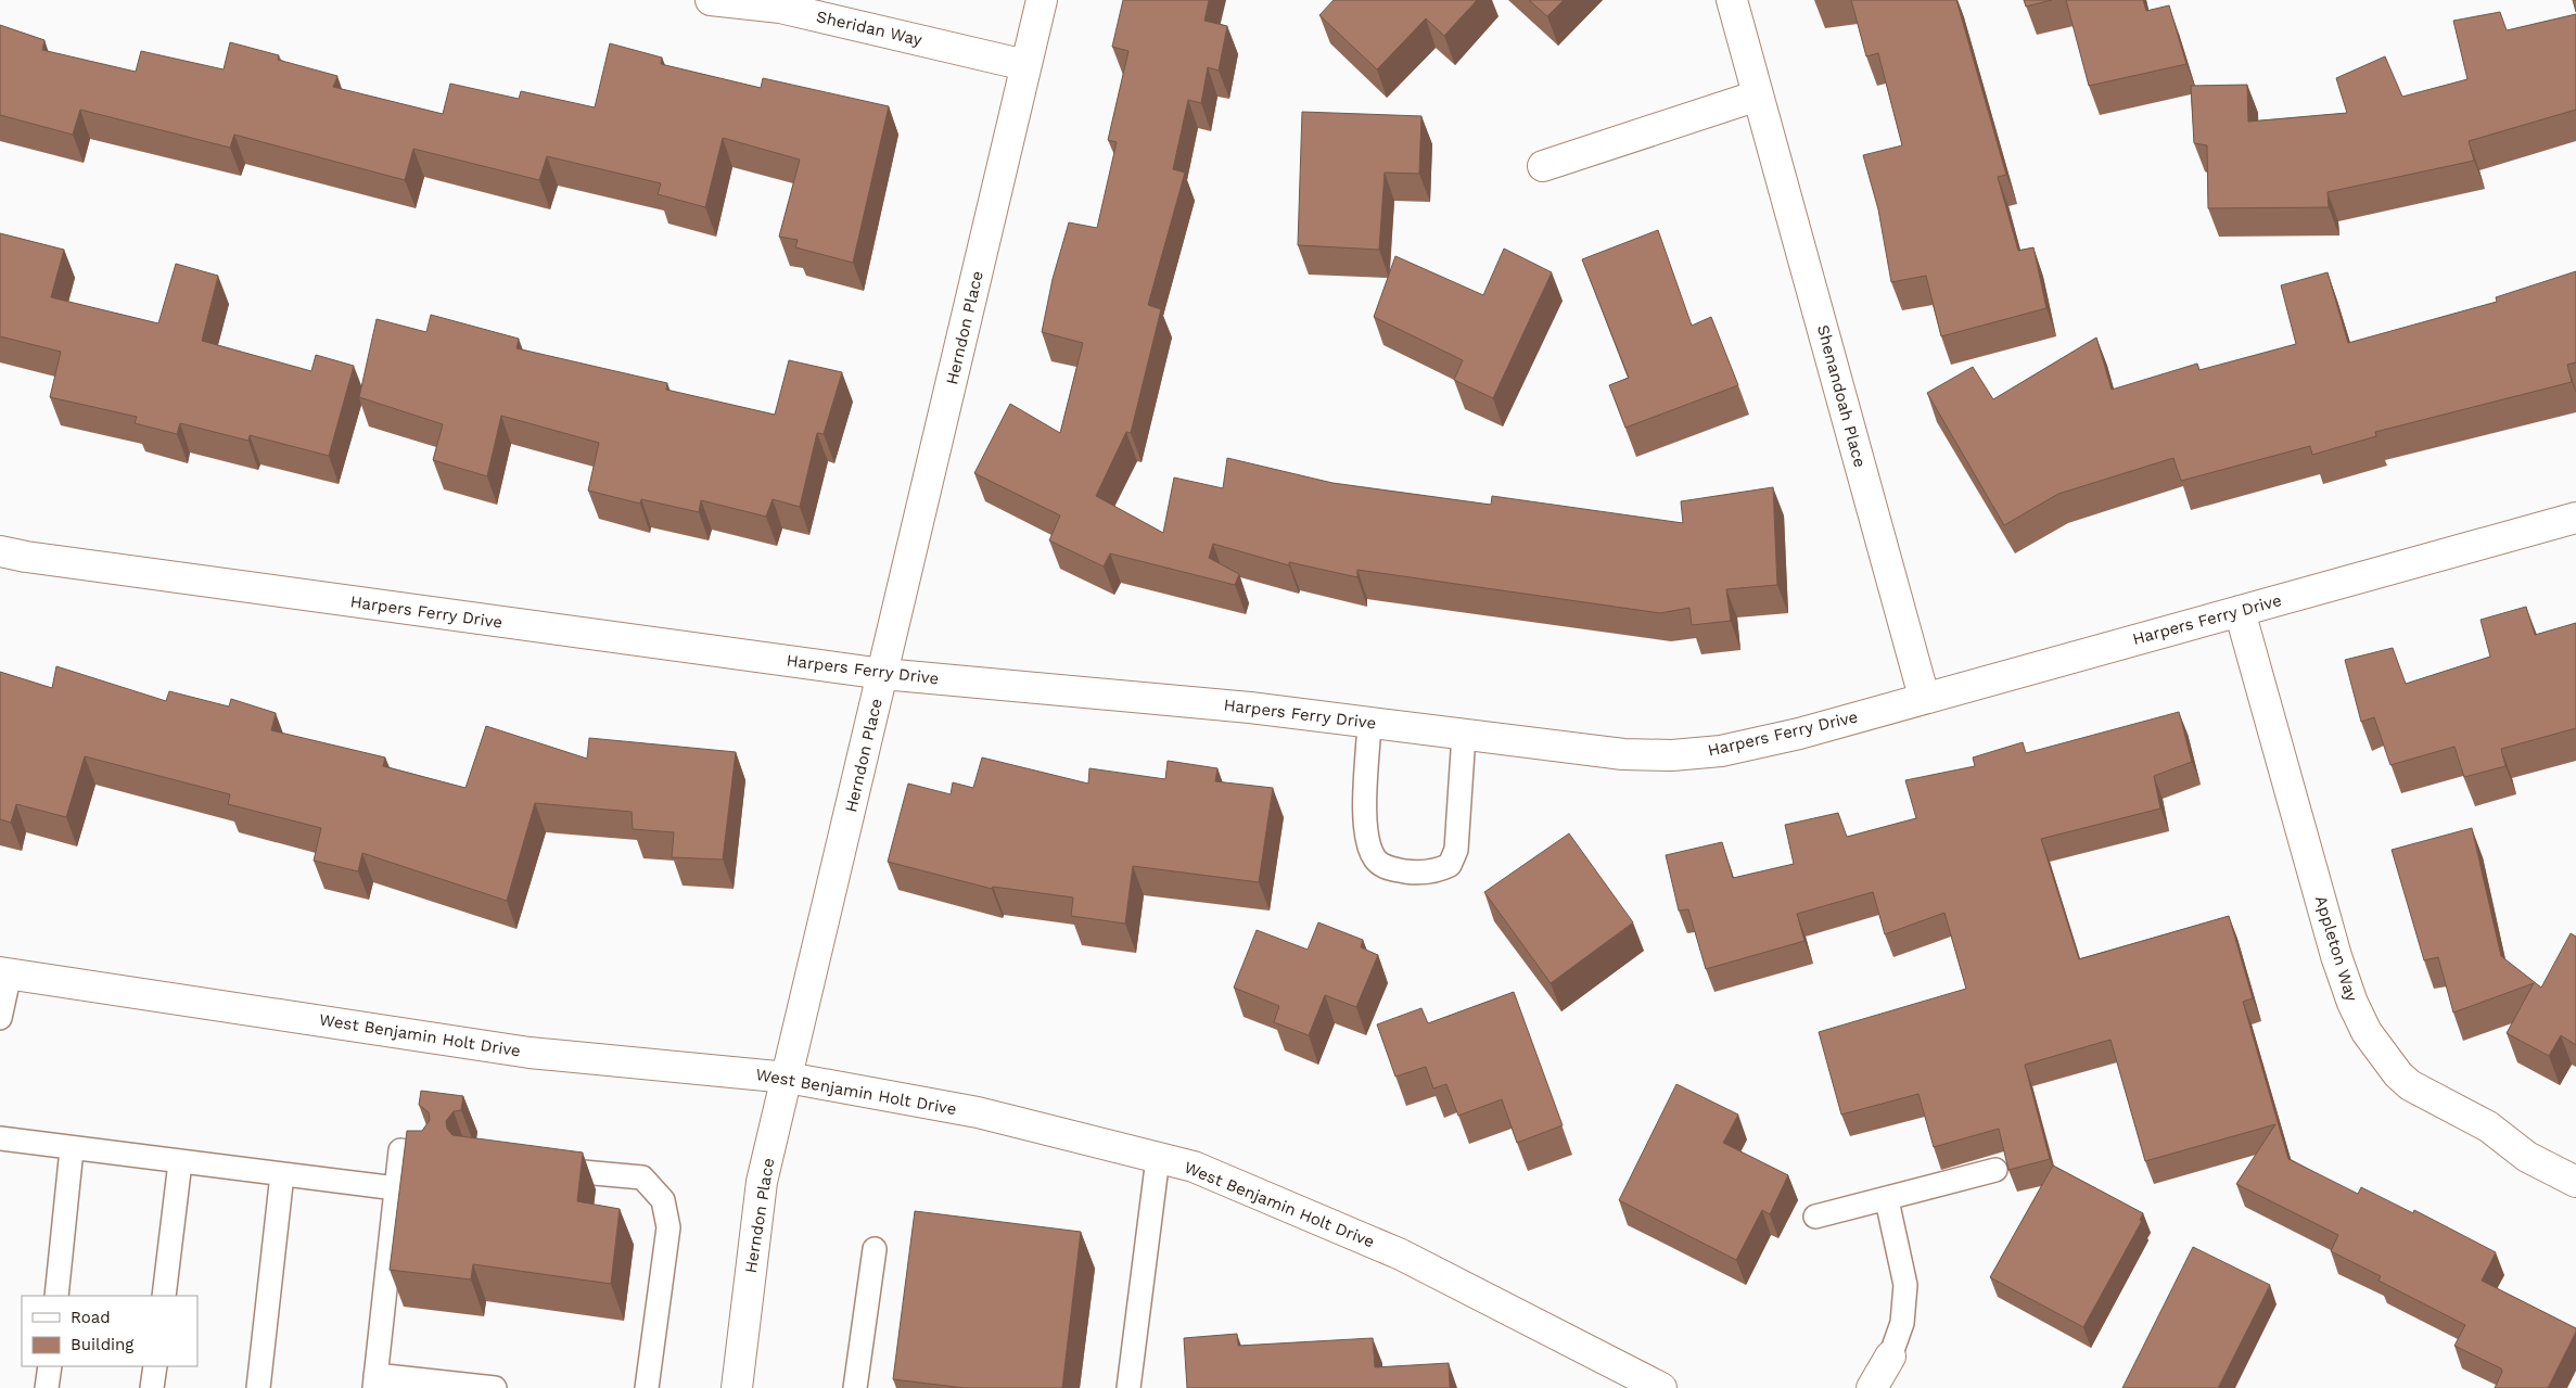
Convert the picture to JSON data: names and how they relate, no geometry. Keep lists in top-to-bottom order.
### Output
{
  "streets": {
    "street": [
      "Sheridan Way",
      "Herndon Place",
      "Shenandoah Place",
      "Harpers Ferry Drive",
      "Appleton Way",
      "West Benjamin Holt Drive"
    ]
  },
  "crossings": [
    ["Sheridan Way", "Herndon Place"],
    ["Herndon Place", "Harpers Ferry Drive"],
    ["Herndon Place", "West Benjamin Holt Drive"],
    ["Shenandoah Place", "Harpers Ferry Drive"],
    ["Harpers Ferry Drive", "Appleton Way"]
  ],
  "legend": ["Road", "Building"]
}
